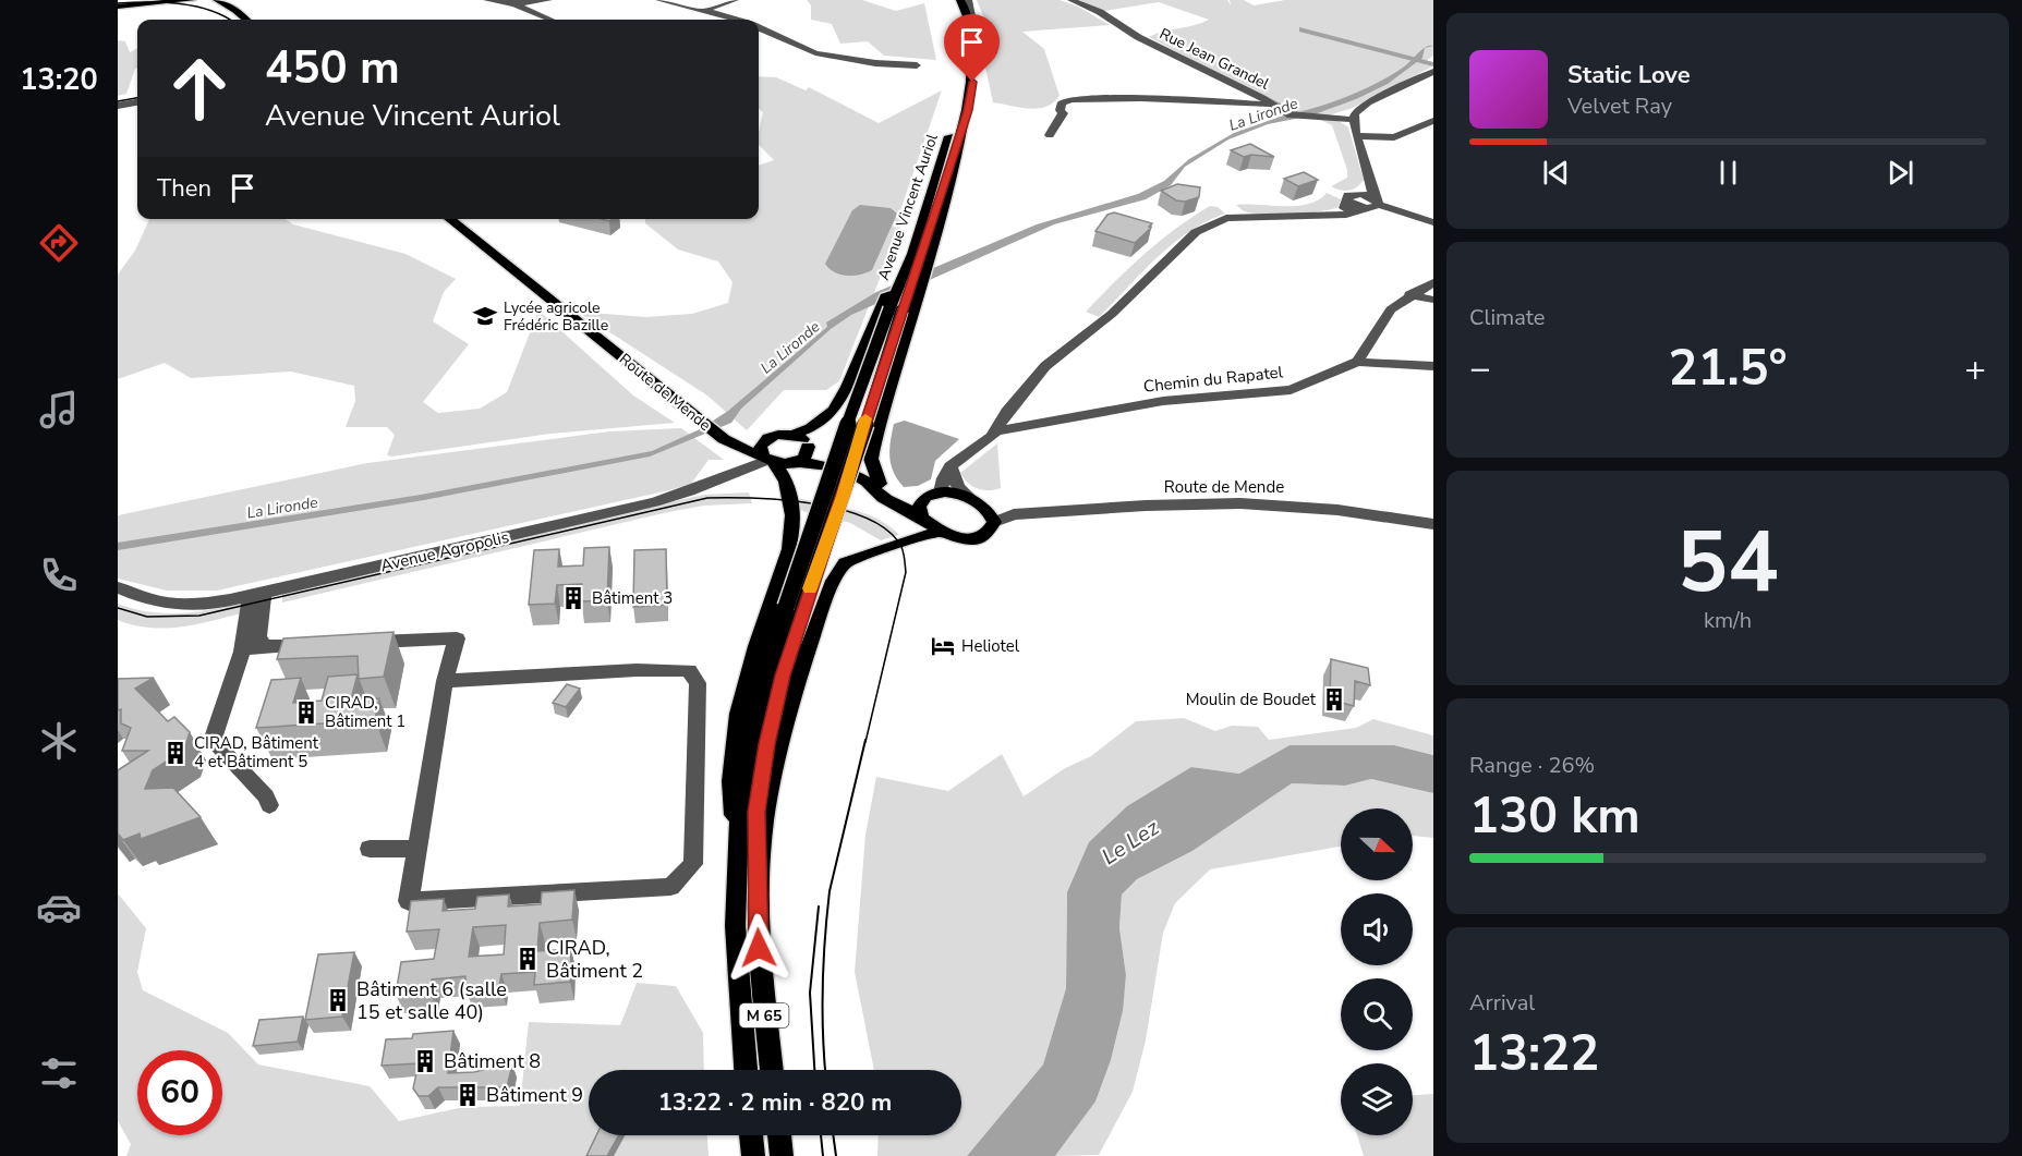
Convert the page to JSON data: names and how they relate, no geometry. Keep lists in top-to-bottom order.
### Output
{
  "streets": {
    "main road": ["Avenue Vincent Auriol", "Route de Mende", "M 65"],
    "street": ["Rue Jean Grandel", "Chemin du Rapatel", "Avenue Agropolis"]
  },
  "crossings": [
    ["Avenue Vincent Auriol", "M 65"],
    ["Route de Mende", "Avenue Agropolis"],
    ["Route de Mende", "M 65"],
    ["Avenue Agropolis", "M 65"]
  ],
  "water": ["La Lironde", "Le Lez"],
  "places": {
    "school or university": ["Lycée agricole Frédéric Bazille"],
    "building": [
      "Bâtiment 3",
      "Moulin de Boudet",
      "CIRAD, Bâtiment 1",
      "CIRAD, Bâtiment 4 et Bâtiment 5",
      "CIRAD, Bâtiment 2",
      "Bâtiment 6 (salle 15 et salle 40)",
      "Bâtiment 8",
      "Bâtiment 9"
    ],
    "hotel": ["Heliotel"]
  },
  "north": "right",
  "page": {
    "tabs": "13:20",
    "turn": ["450 m", "Avenue Vincent Auriol"],
    "song": ["Static Love", "Velvet Ray"],
    "then": "Then",
    "tile": [
      "Climate",
      ["54", "km/h"],
      ["Range · 26%", "130 km"],
      ["Arrival", "13:22"]
    ],
    "heat": ["−", "21.5°", "+"],
    "limit": "60",
    "trip": "13:22 · 2 min · 820 m"
  }
}
